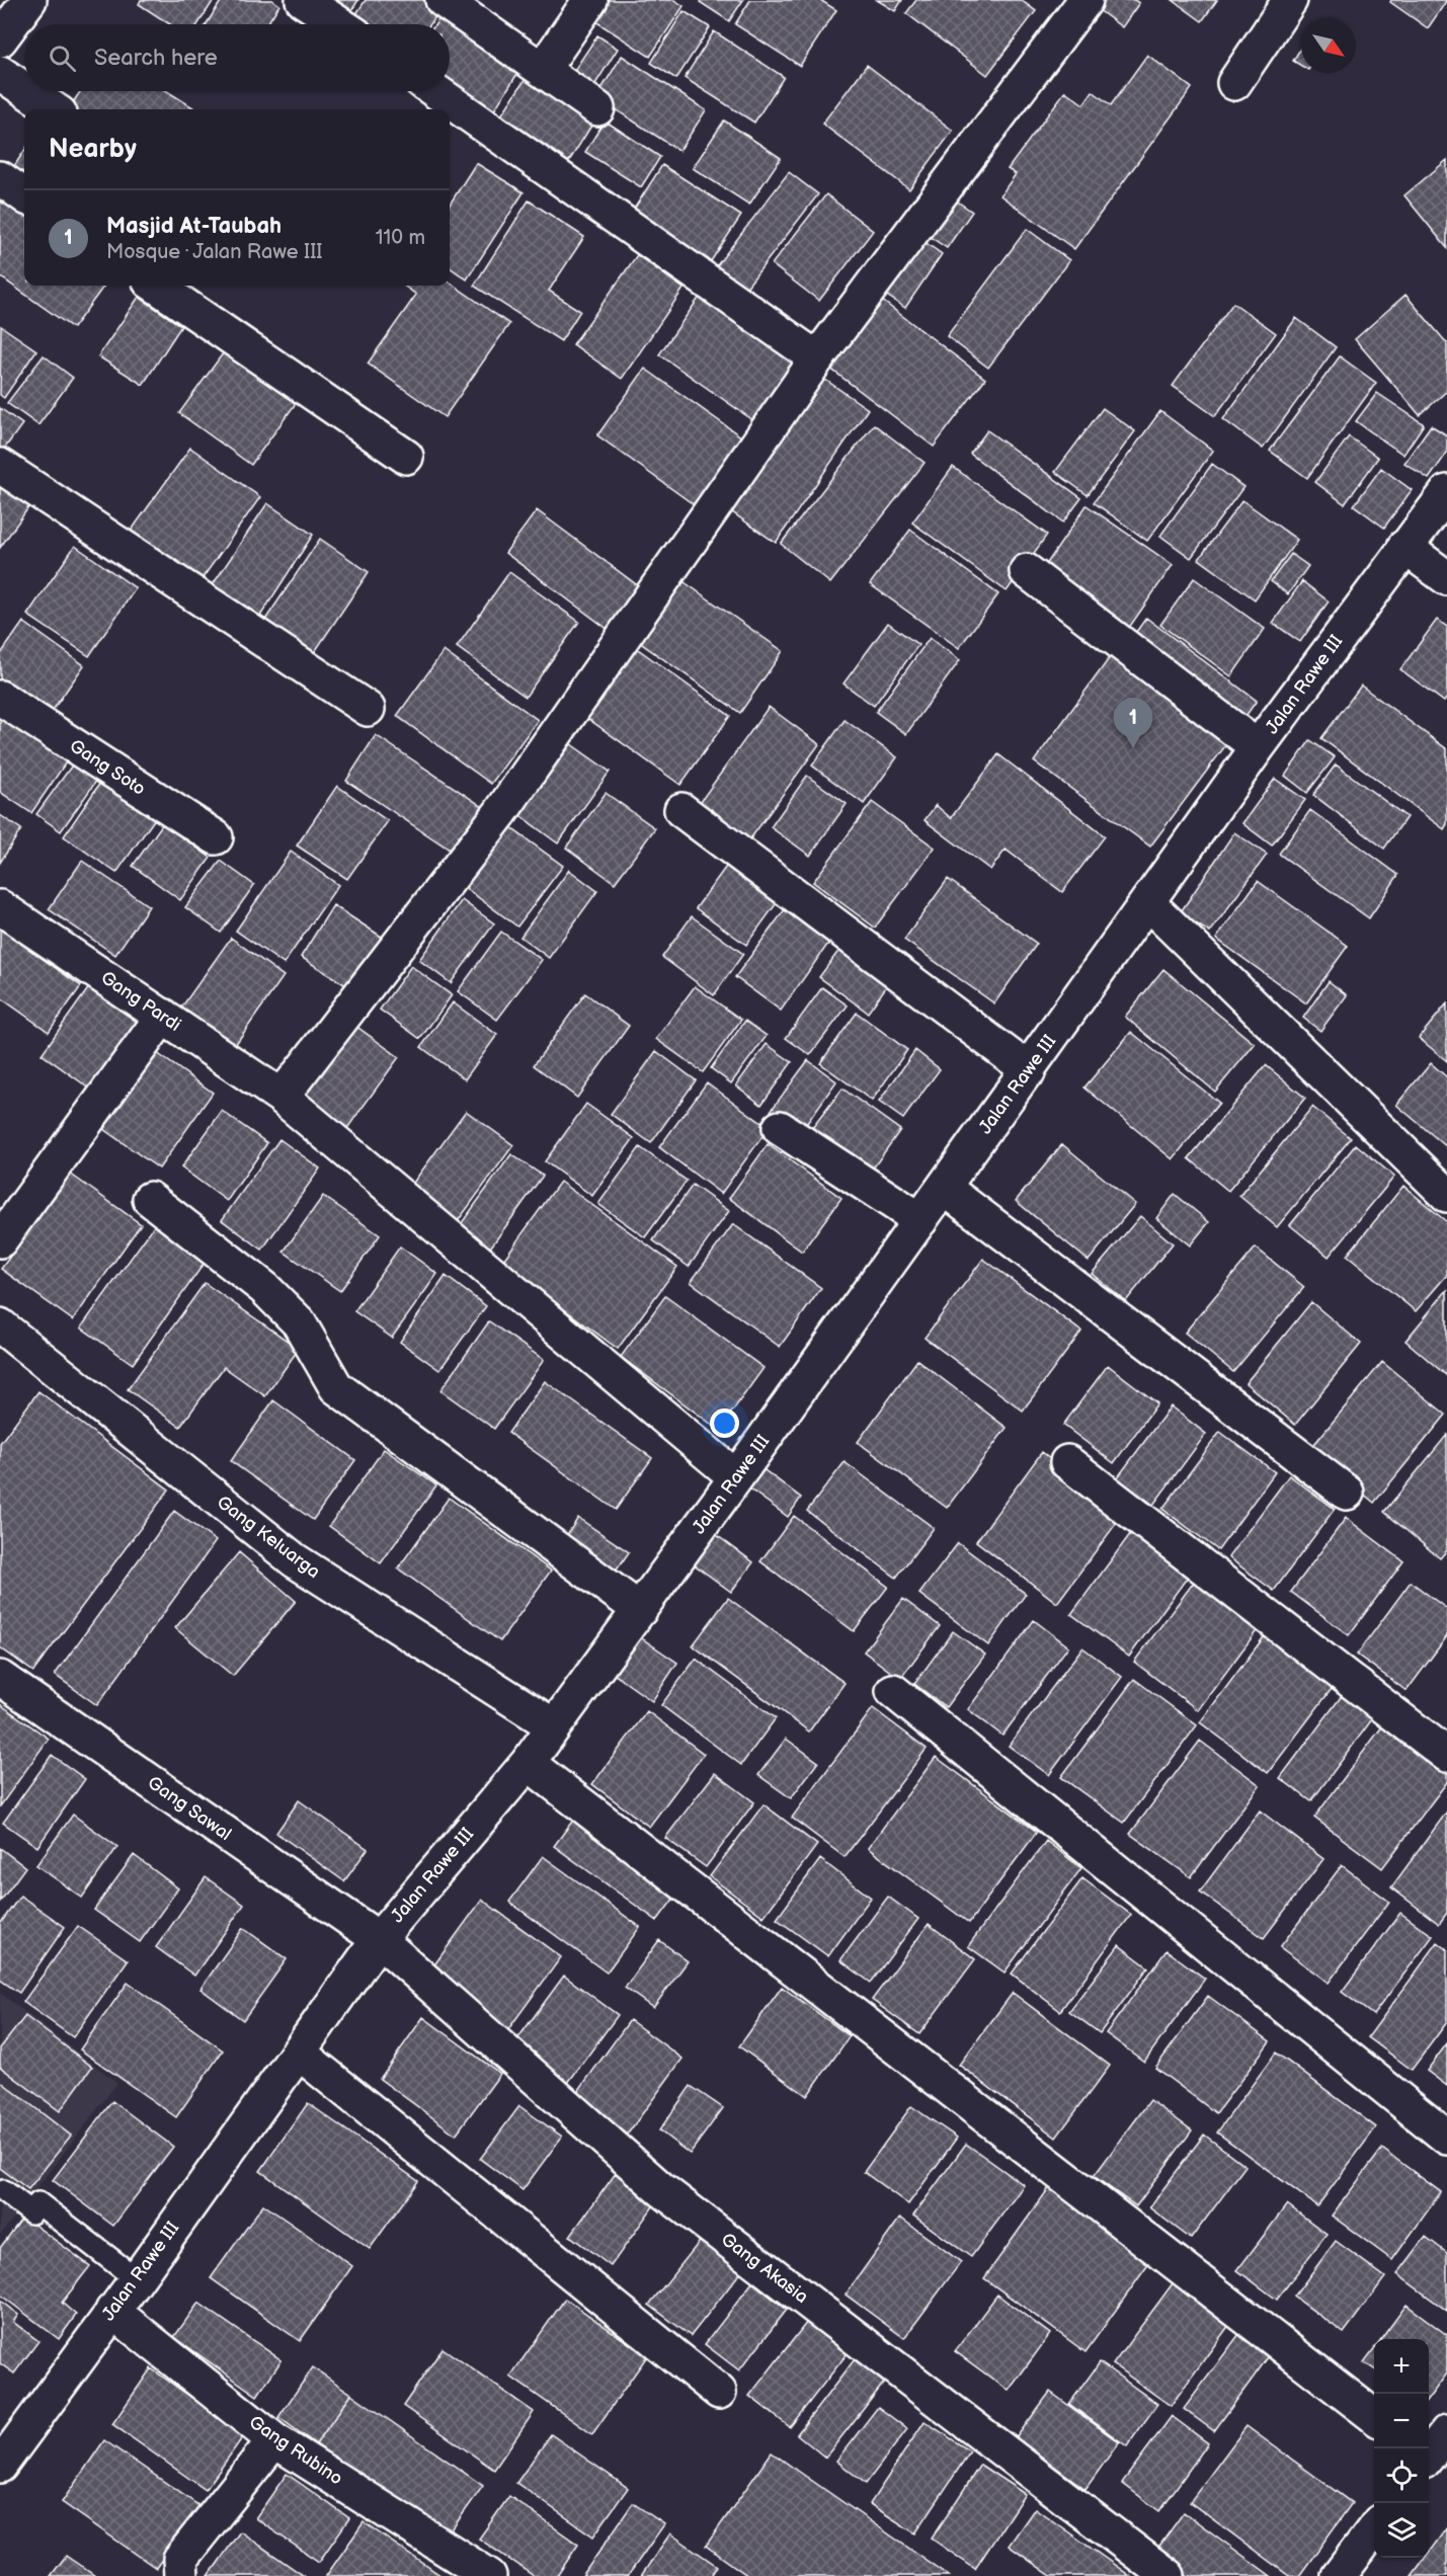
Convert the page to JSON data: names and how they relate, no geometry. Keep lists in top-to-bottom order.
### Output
{
  "streets": {
    "street": [
      "Jalan Rawe III",
      "Gang Soto",
      "Gang Pardi",
      "Gang Keluarga",
      "Gang Sawal",
      "Gang Akasia",
      "Gang Rubino"
    ]
  },
  "crossings": [
    ["Jalan Rawe III", "Gang Pardi"],
    ["Jalan Rawe III", "Gang Keluarga"],
    ["Jalan Rawe III", "Gang Sawal"],
    ["Jalan Rawe III", "Gang Akasia"],
    ["Jalan Rawe III", "Gang Rubino"],
    ["Gang Sawal", "Gang Akasia"]
  ],
  "north": "bottom right",
  "page": {
    "search": "Search here",
    "heading": "Nearby",
    "list": [
      {
        "mark": "1",
        "name": "Masjid At-Taubah",
        "note": "Mosque · Jalan Rawe III",
        "value": "110 m"
      }
    ],
    "pins": "1",
    "map_buttons": ["+", "−"]
  }
}
